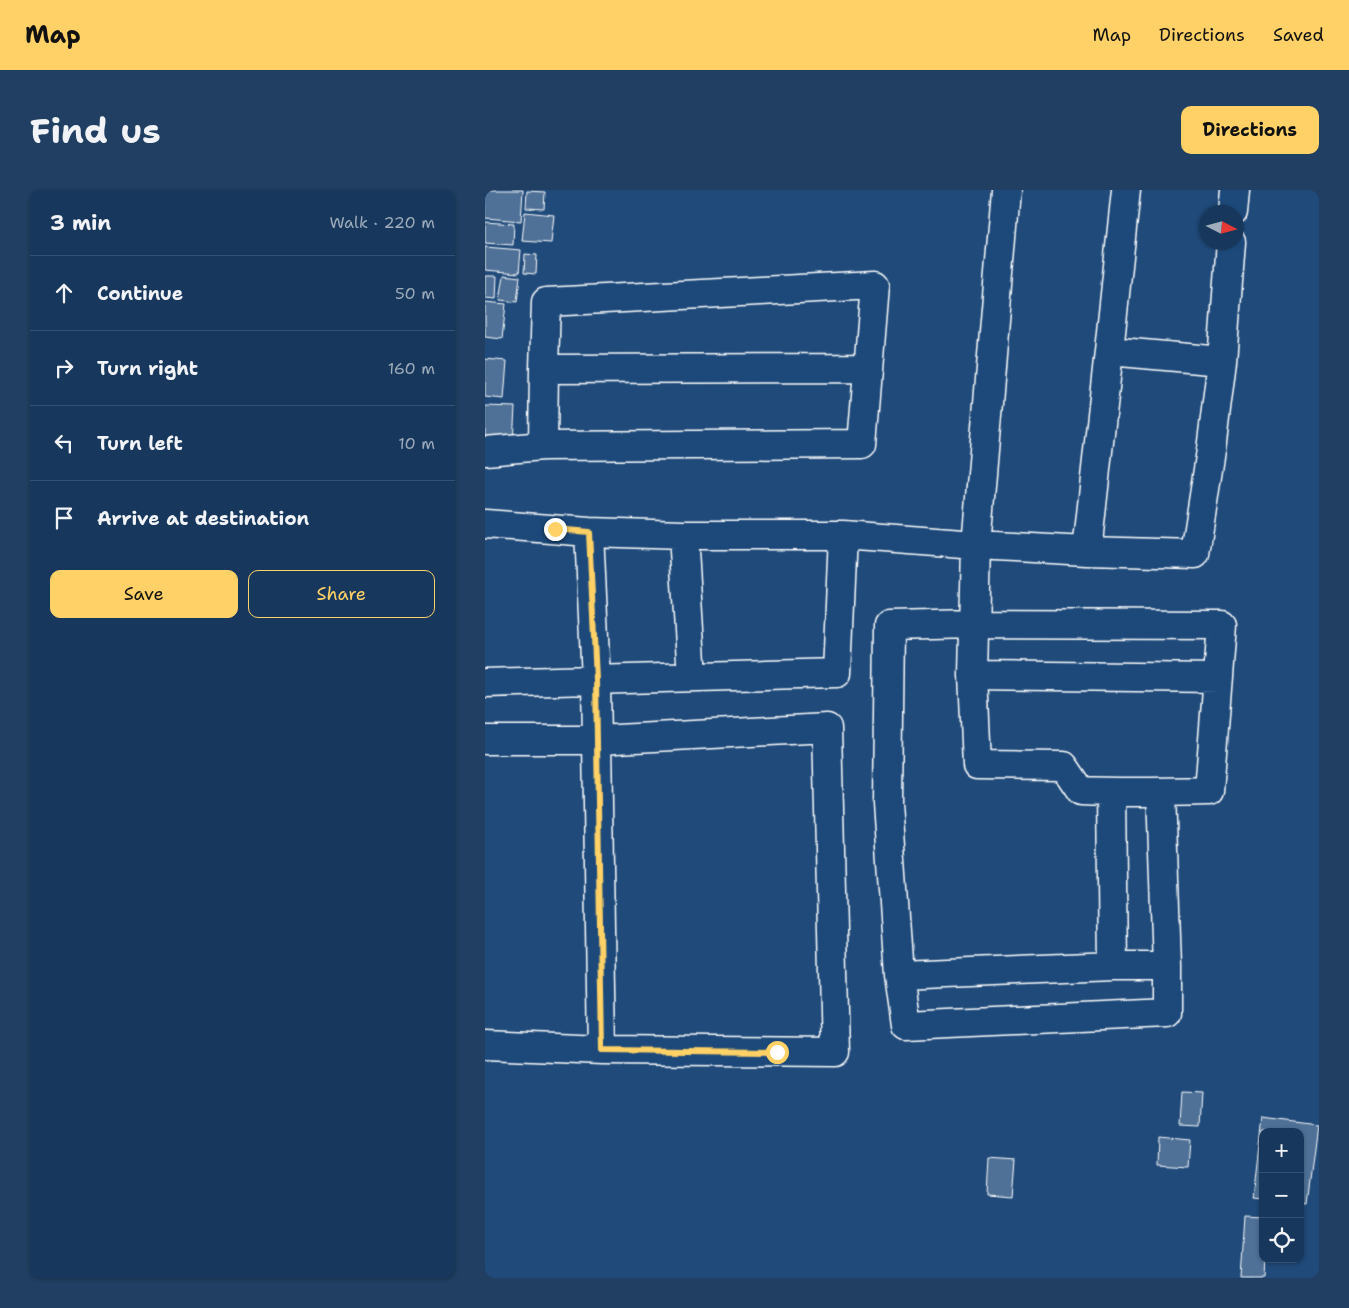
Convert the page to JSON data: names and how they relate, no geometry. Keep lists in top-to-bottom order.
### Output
{
  "north": "right",
  "page": {
    "header": "Map",
    "nav": ["Map", "Directions", "Saved"],
    "buttons": [
      "Directions",
      ["Save", "Share"]
    ],
    "title": "Find us",
    "heading": ["3 min", "Walk · 220 m"],
    "list": [
      ["Continue", "50 m"],
      ["Turn right", "160 m"],
      ["Turn left", "10 m"],
      "Arrive at destination"
    ],
    "map_buttons": ["+", "−"]
  }
}
